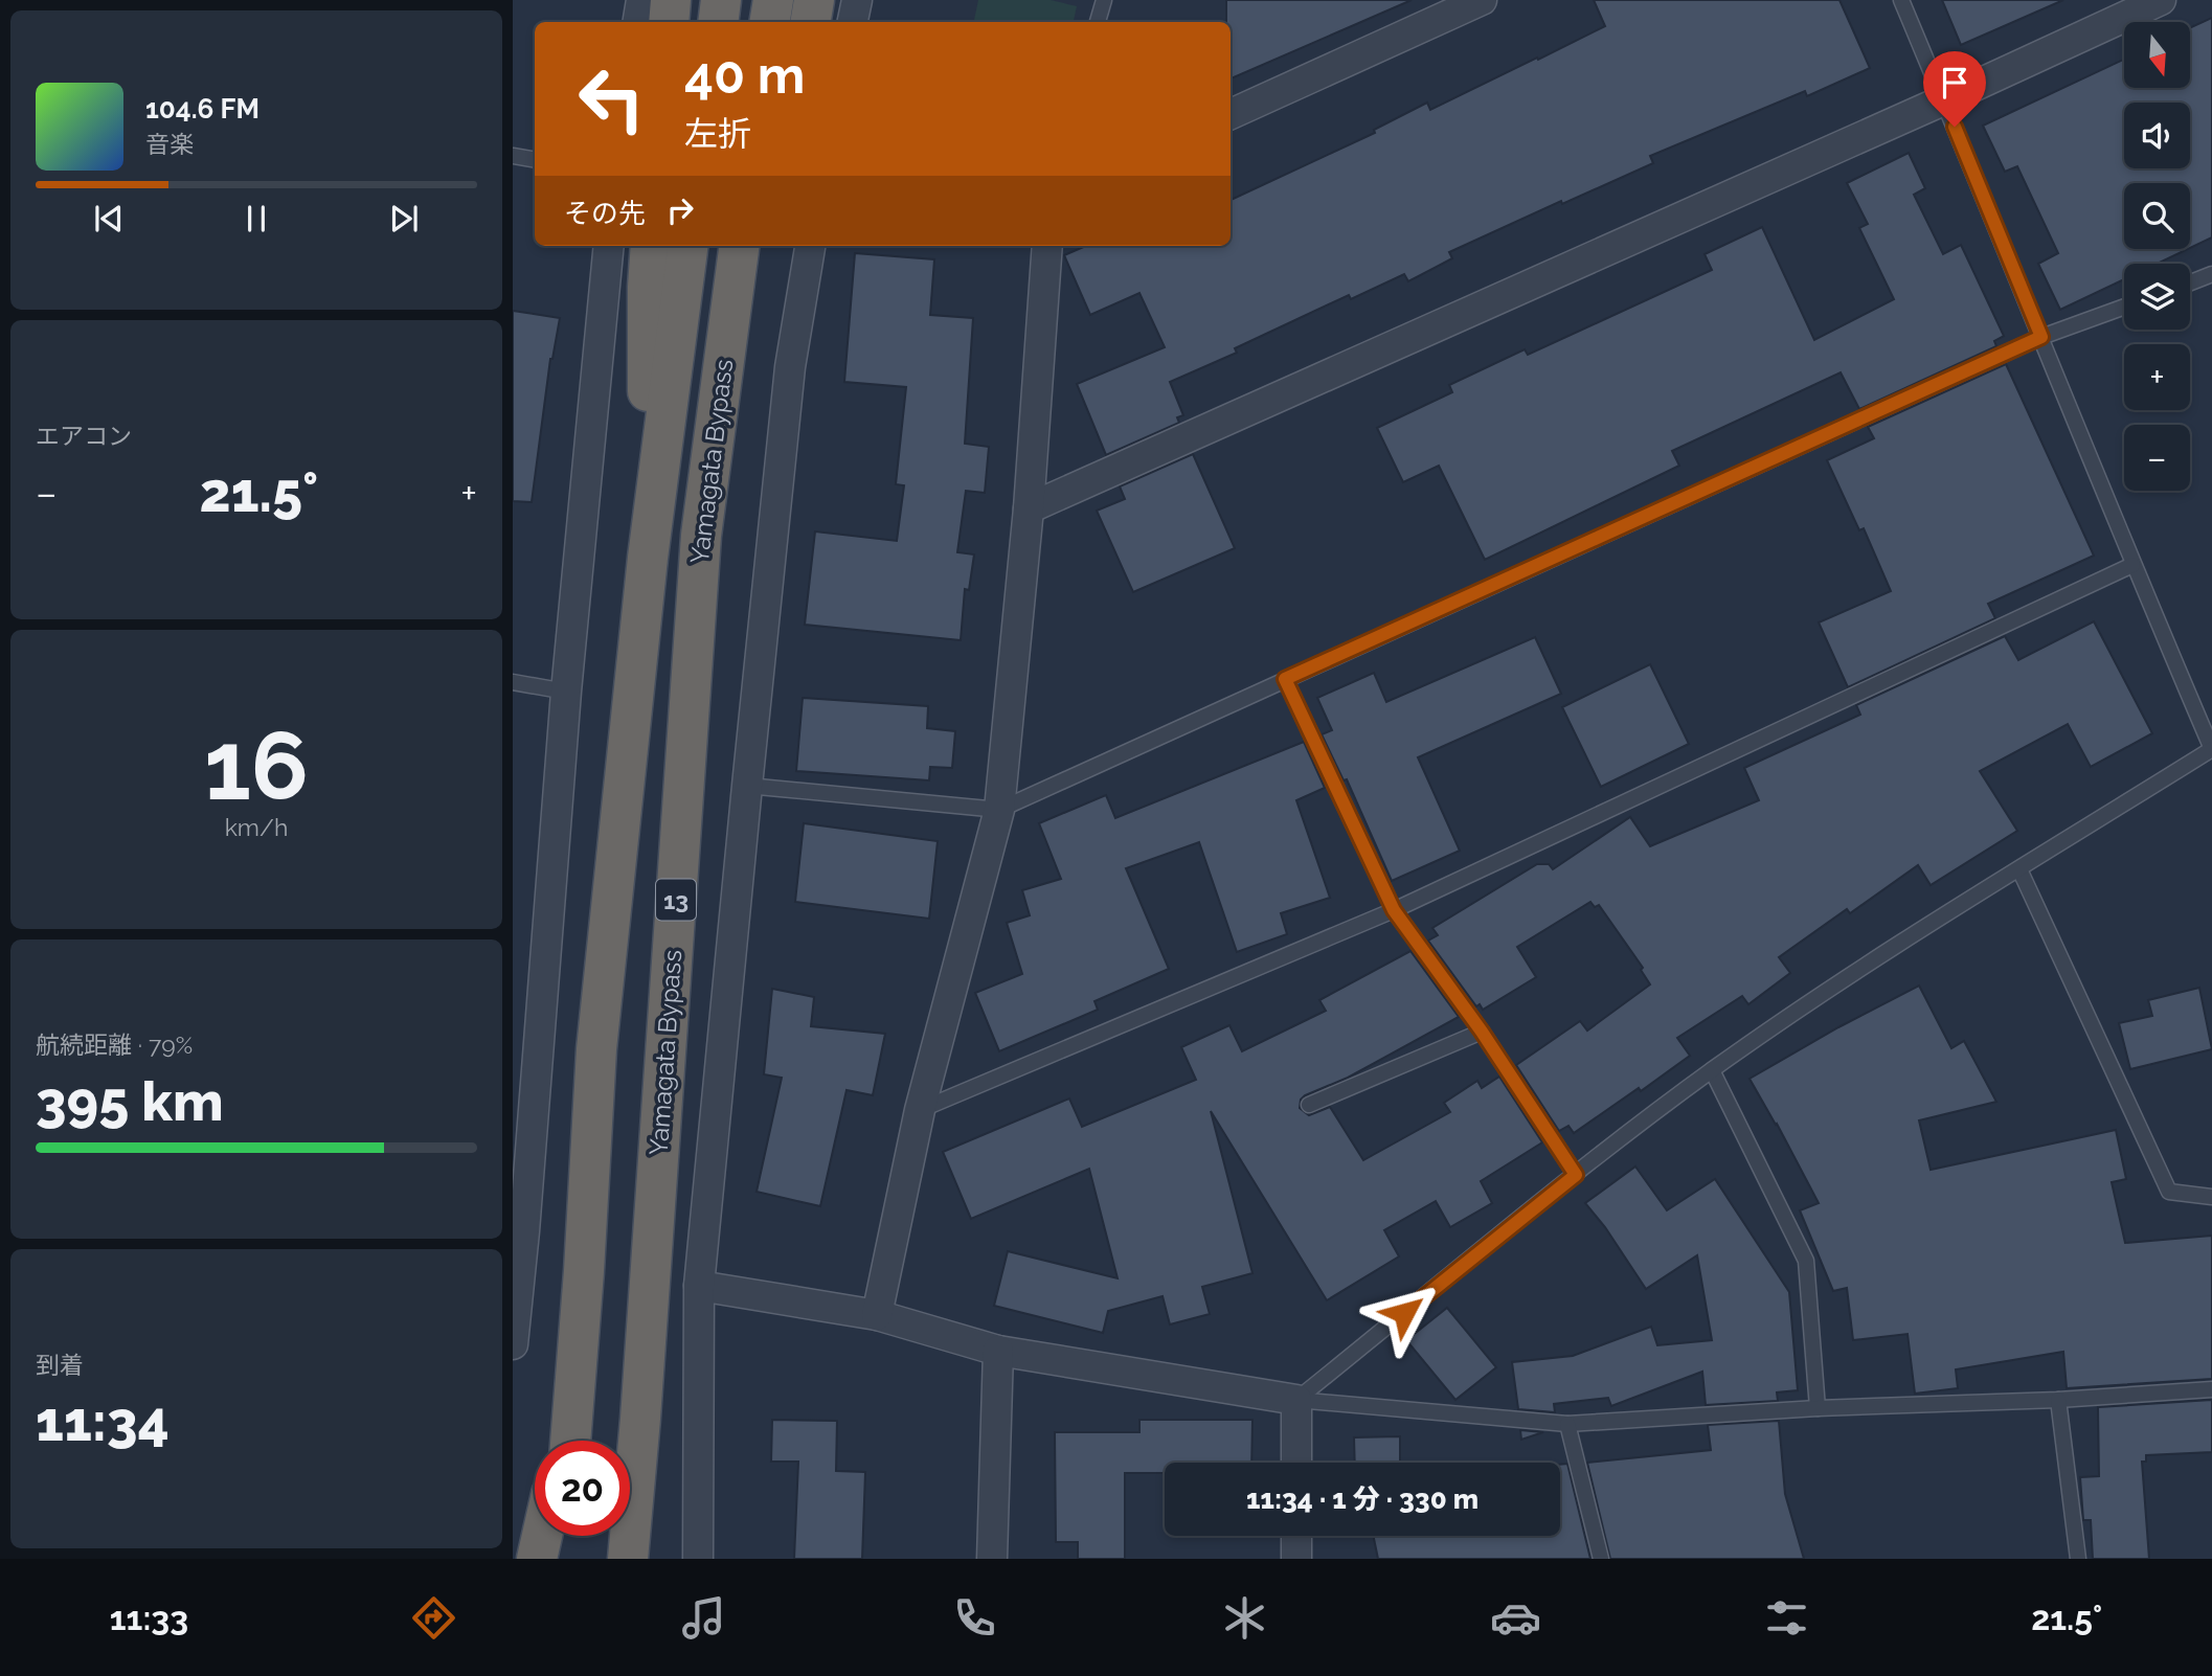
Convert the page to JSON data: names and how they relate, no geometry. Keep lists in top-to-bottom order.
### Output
{
  "streets": {
    "highway": ["Yamagata Bypass", "13"]
  },
  "north": "bottom",
  "page": {
    "map_buttons": ["+", "−"],
    "turn": ["40 m", "左折"],
    "song": ["104.6 FM", "音楽"],
    "then": "その先",
    "tile": [
      "エアコン",
      ["16", "km/h"],
      ["航続距離 · 79%", "395 km"],
      ["到着", "11:34"]
    ],
    "heat": ["−", "21.5°", "+"],
    "limit": "20",
    "trip": "11:34 · 1 分 · 330 m",
    "tabs": ["11:33", "21.5°"]
  }
}
